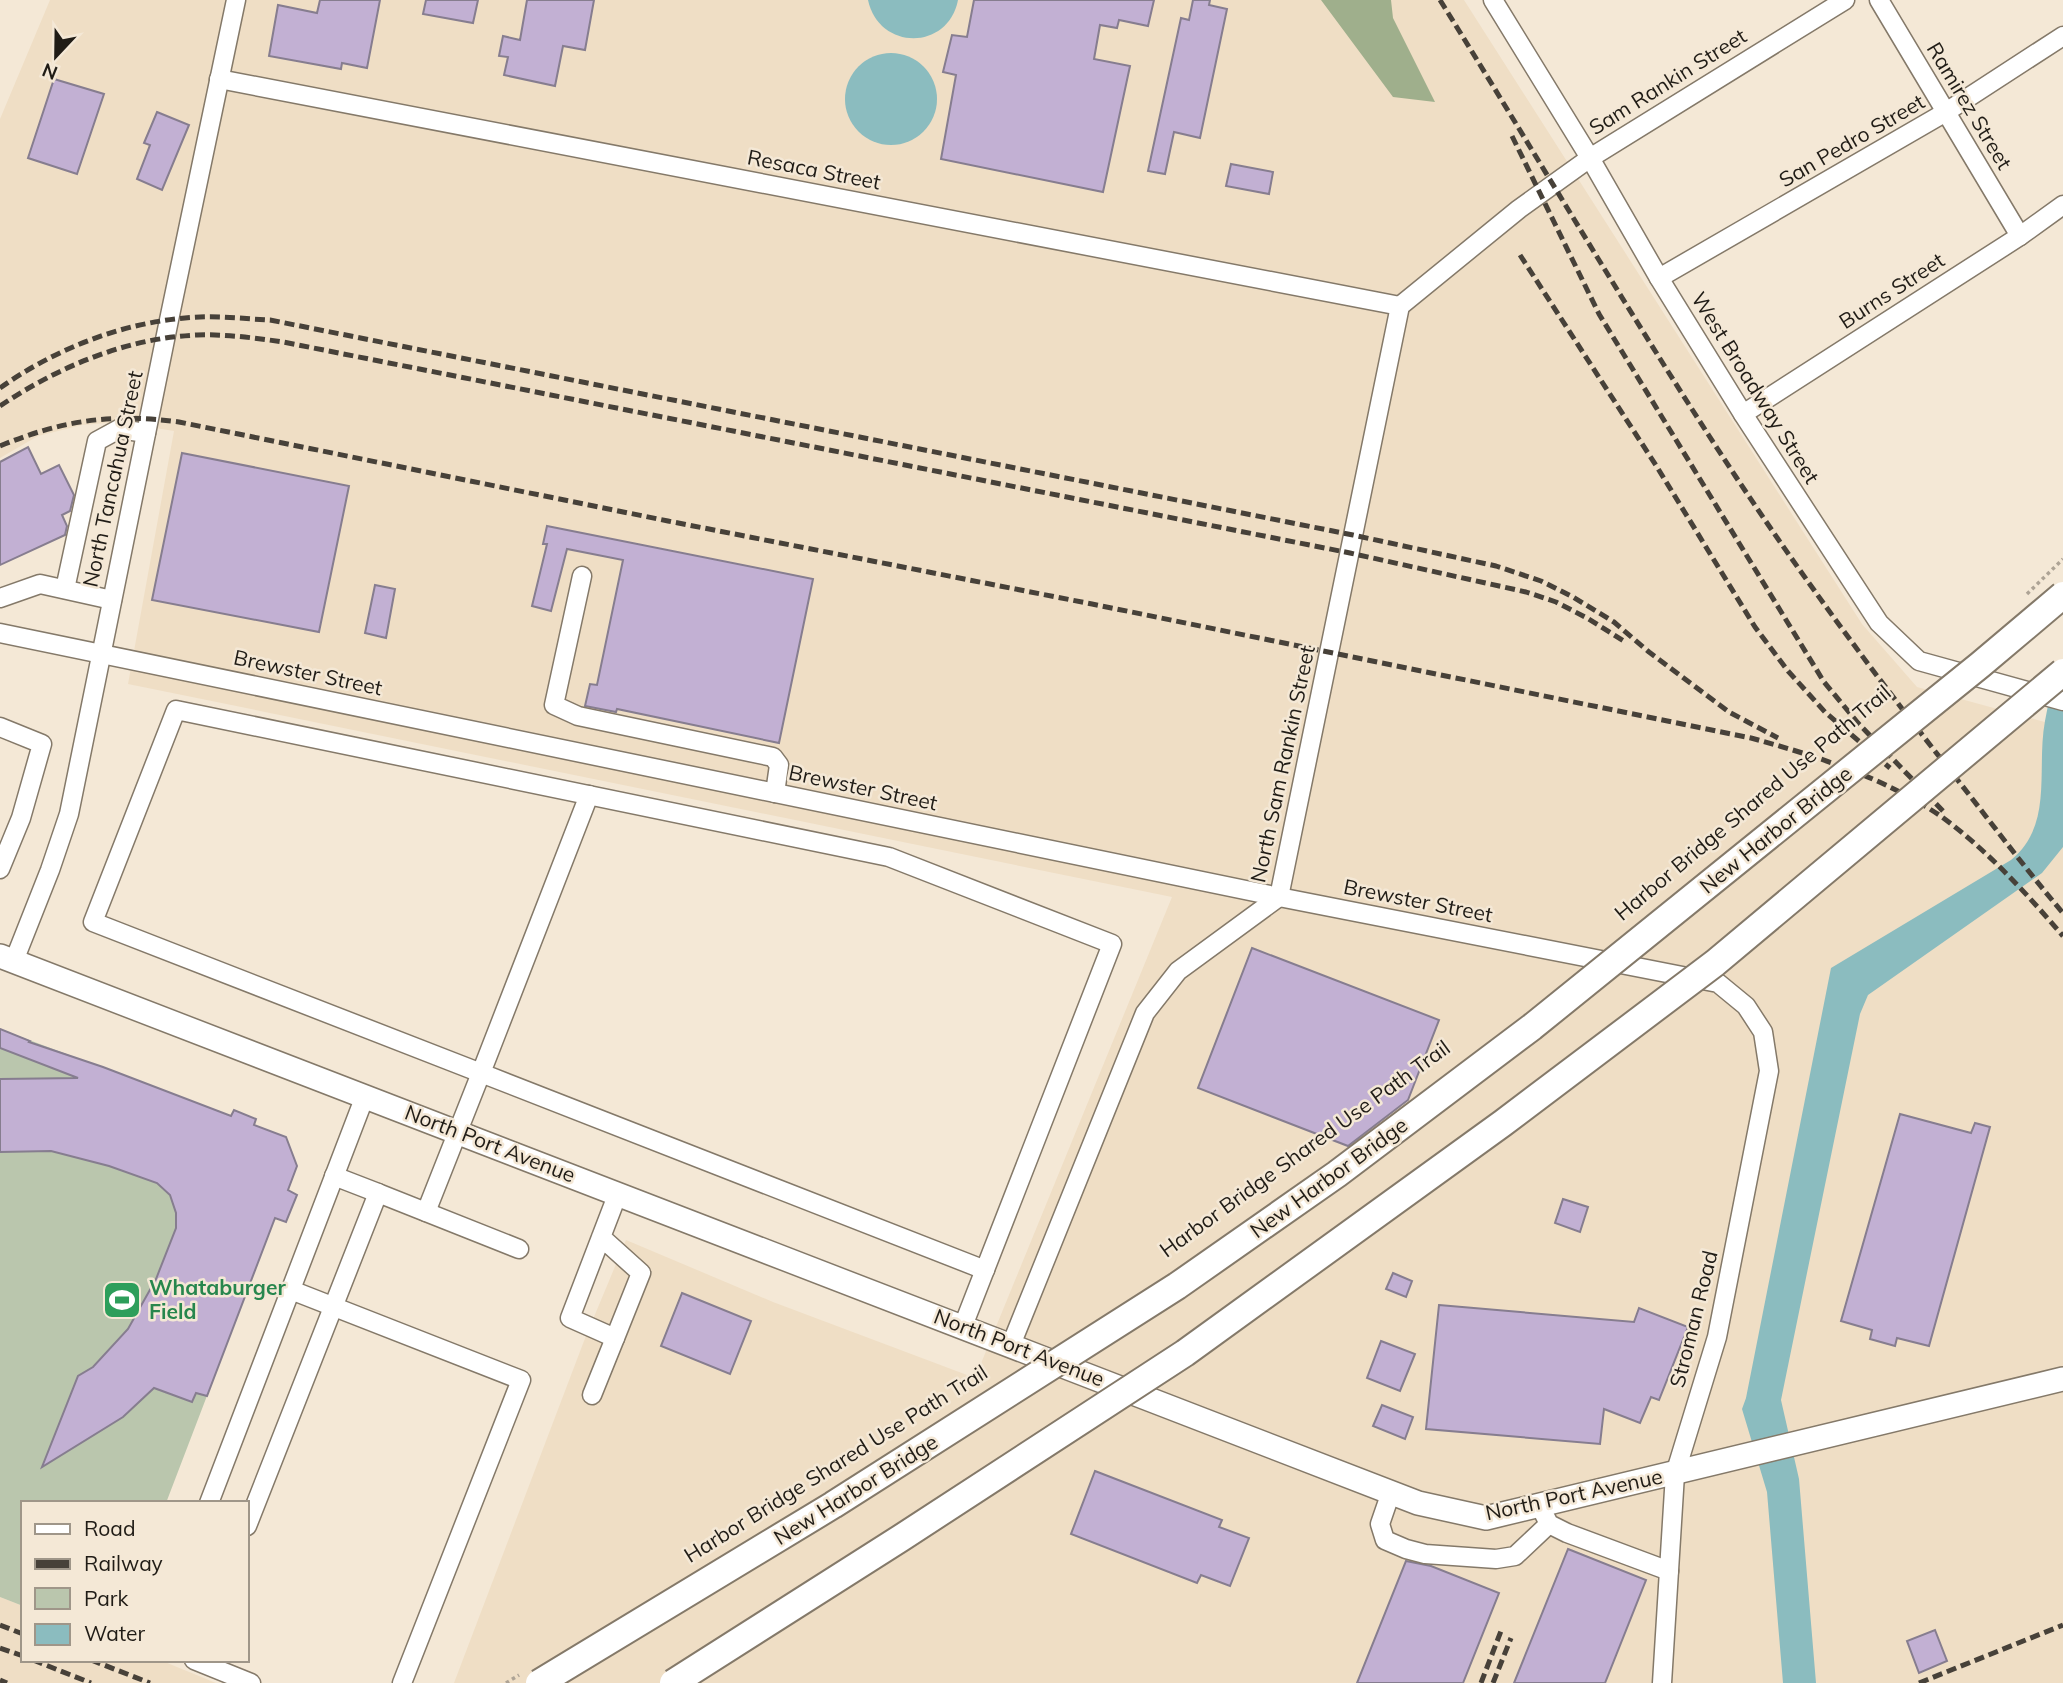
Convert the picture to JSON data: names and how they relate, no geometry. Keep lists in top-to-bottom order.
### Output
{
  "streets": {
    "highway": ["New Harbor Bridge"],
    "main road": ["North Port Avenue"],
    "street": [
      "Sam Rankin Street",
      "Ramirez Street",
      "San Pedro Street",
      "Resaca Street",
      "Burns Street",
      "West Broadway Street",
      "North Tancahua Street",
      "Brewster Street",
      "North Sam Rankin Street",
      "Stroman Road"
    ]
  },
  "crossings": [
    ["Sam Rankin Street", "Resaca Street"],
    ["Sam Rankin Street", "West Broadway Street"],
    ["Sam Rankin Street", "North Sam Rankin Street"],
    ["Ramirez Street", "San Pedro Street"],
    ["Ramirez Street", "Burns Street"],
    ["San Pedro Street", "West Broadway Street"],
    ["Resaca Street", "North Tancahua Street"],
    ["Resaca Street", "North Sam Rankin Street"],
    ["Burns Street", "West Broadway Street"],
    ["North Tancahua Street", "Brewster Street"],
    ["North Tancahua Street", "North Port Avenue"],
    ["Brewster Street", "North Sam Rankin Street"],
    ["Brewster Street", "Stroman Road"],
    ["North Sam Rankin Street", "North Port Avenue"],
    ["North Port Avenue", "Stroman Road"]
  ],
  "places": {
    "sports": ["Whataburger Field"]
  },
  "legend": [
    "Road",
    "Railway",
    "Park",
    "Water"
  ],
  "north": "bottom"
}
